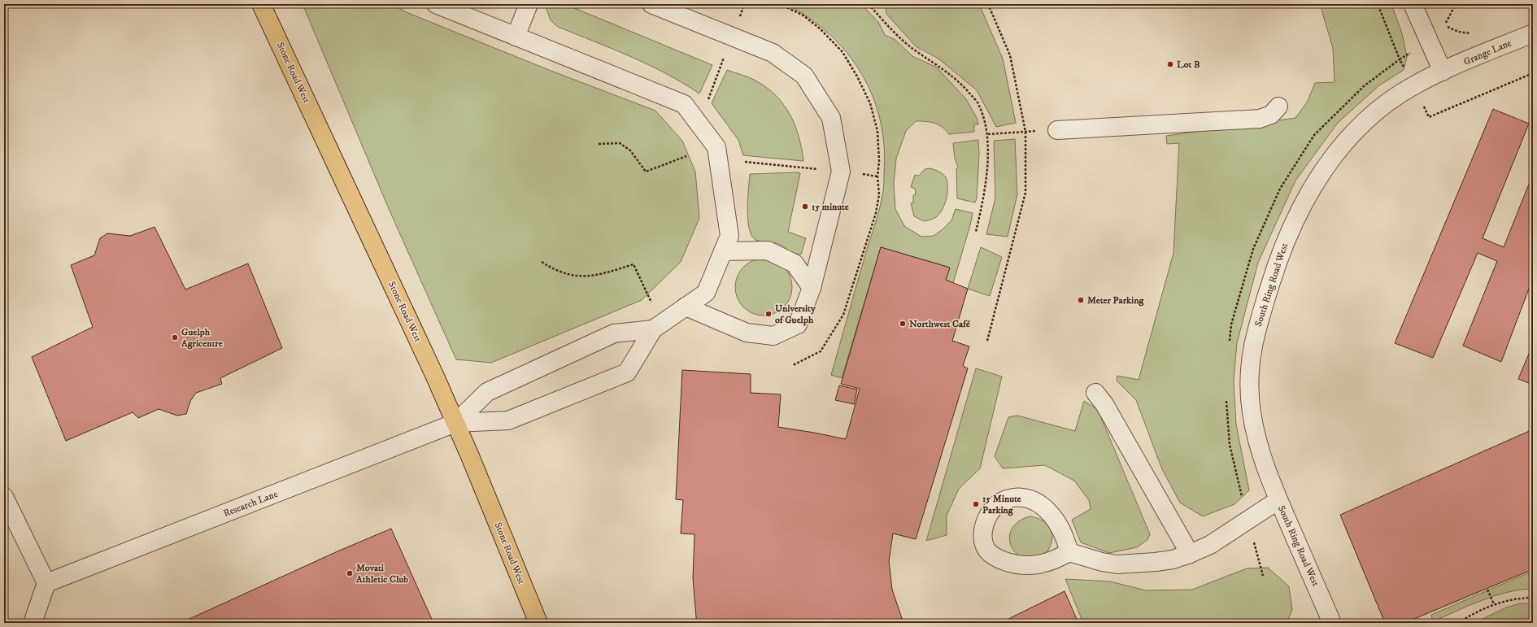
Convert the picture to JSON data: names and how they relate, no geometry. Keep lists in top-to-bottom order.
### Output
{
  "streets": {
    "main road": ["Stone Road West"],
    "street": ["Grange Lane", "South Ring Road West", "Research Lane"]
  },
  "crossings": [
    ["Grange Lane", "South Ring Road West"],
    ["Stone Road West", "Research Lane"]
  ],
  "places": [
    "Lot B",
    "15 minute",
    "Meter Parking",
    "University of Guelph",
    "Northwest Café",
    "Guelph Agricentre",
    "15 Minute Parking",
    "Movati Athletic Club"
  ]
}
